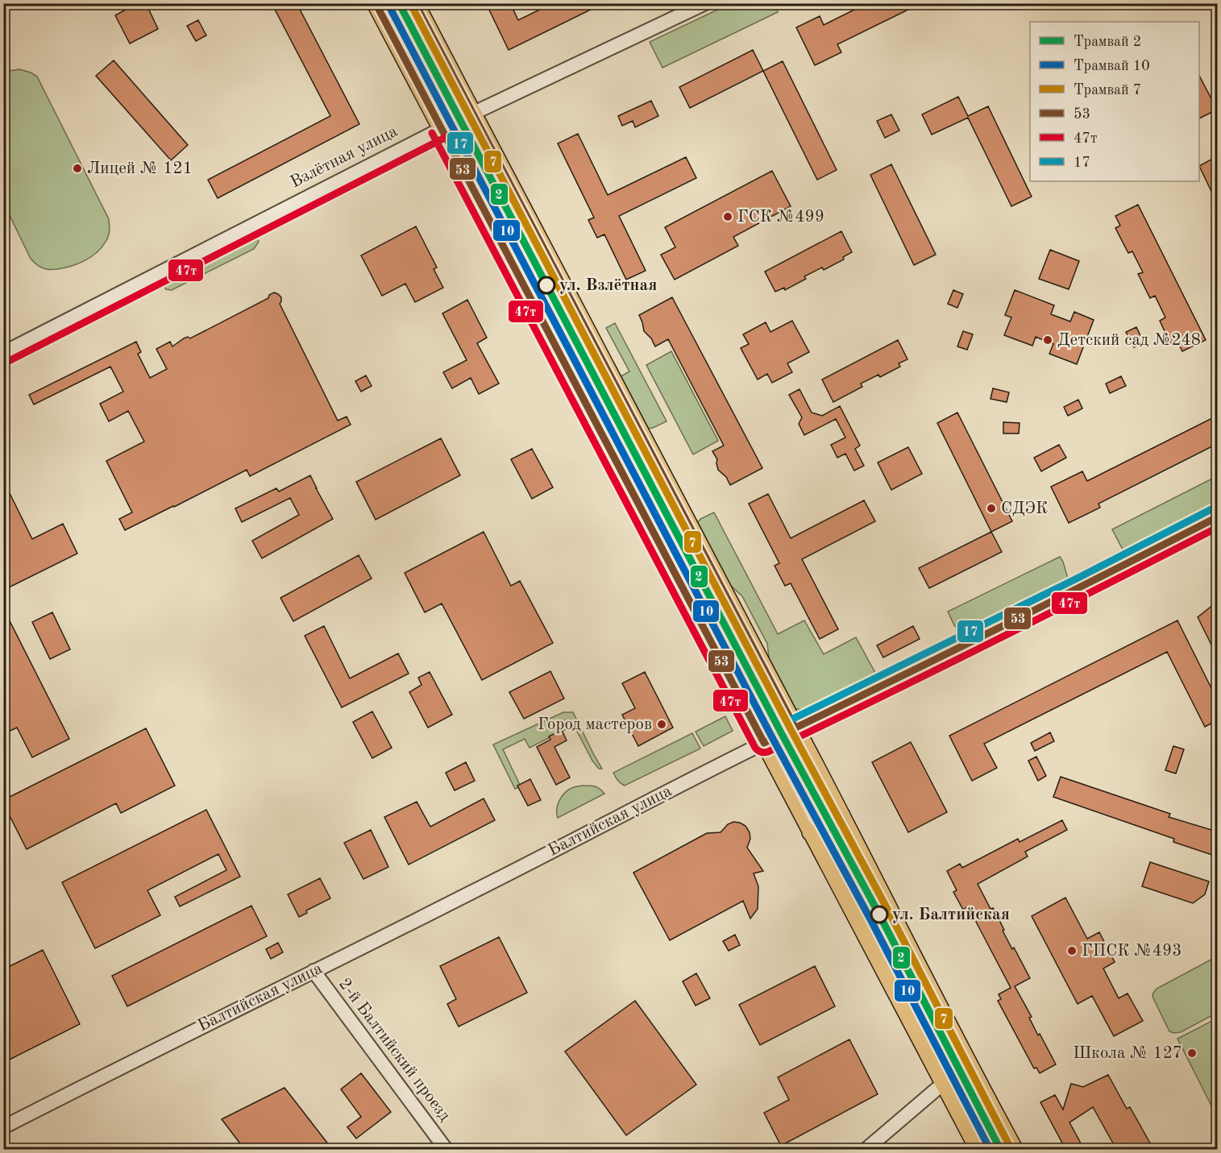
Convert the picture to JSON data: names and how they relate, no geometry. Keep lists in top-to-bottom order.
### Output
{
  "streets": {
    "main road": ["Балтийская улица"],
    "street": ["Взлётная улица", "2-й Балтийский проезд"]
  },
  "crossings": [
    ["Балтийская улица", "2-й Балтийский проезд"]
  ],
  "places": [
    "Лицей № 121",
    "ГСК №499",
    "ул. Взлётная",
    "Детский сад №248",
    "СДЭК",
    "Город мастеров",
    "ул. Балтийская",
    "ГПСК №493",
    "Школа № 127"
  ],
  "lines": [
    "tram line 2",
    "tram line 7",
    "transit line 53",
    "transit line 17",
    "tram line 10",
    "transit line 47т"
  ],
  "legend": [
    "Трамвай 2",
    "Трамвай 10",
    "Трамвай 7",
    "53",
    "47т",
    "17"
  ]
}
